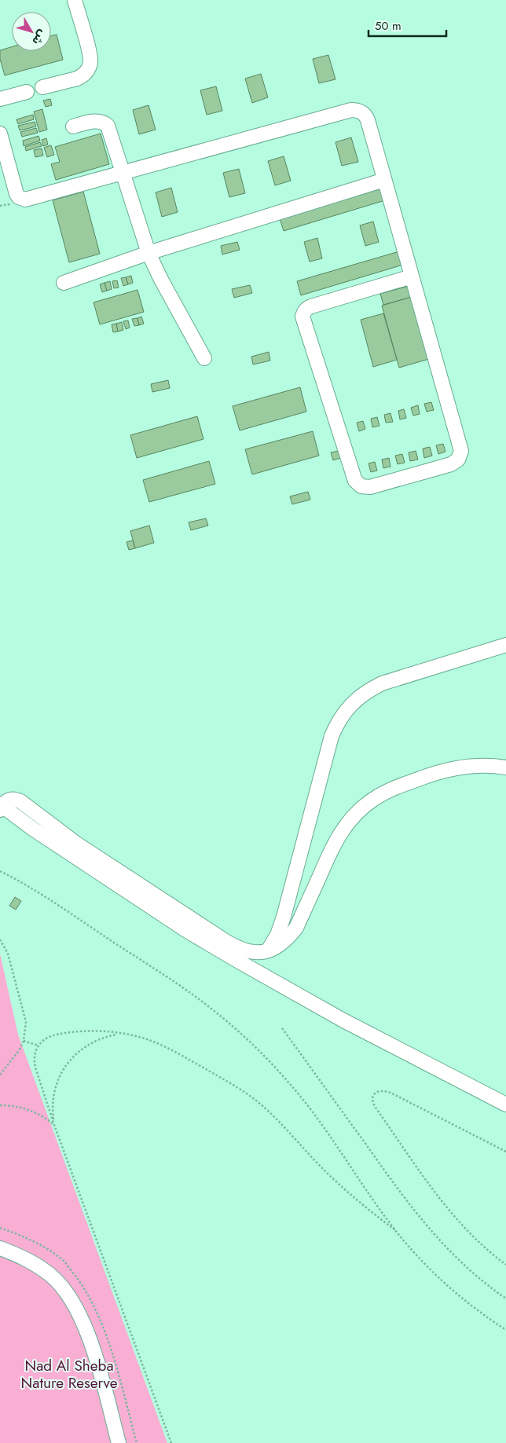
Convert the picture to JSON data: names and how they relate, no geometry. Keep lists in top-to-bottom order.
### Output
{
  "parks": ["Nad Al Sheba Nature Reserve"],
  "scale_bar": "50 m",
  "north": "bottom right"
}
